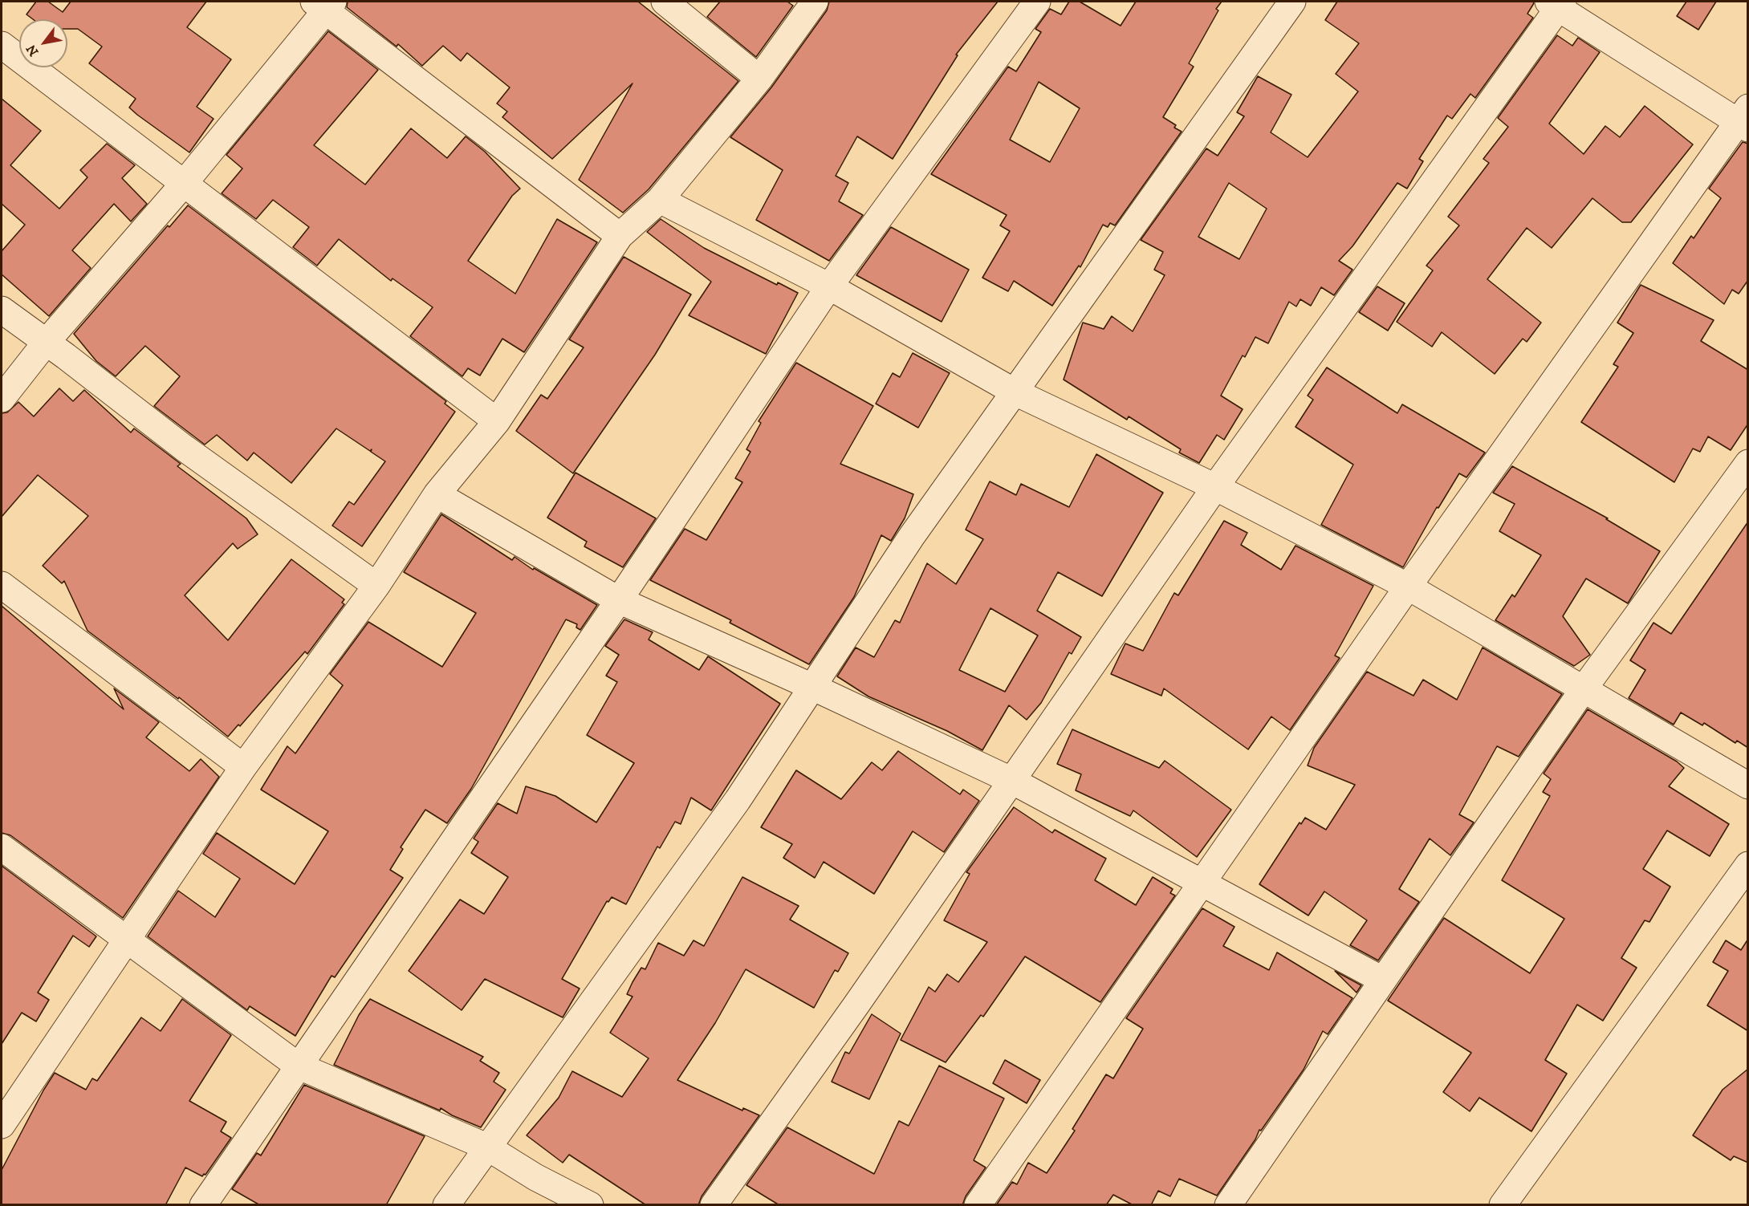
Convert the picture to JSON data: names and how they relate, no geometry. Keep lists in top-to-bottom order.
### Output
{
  "north": "bottom left"
}
